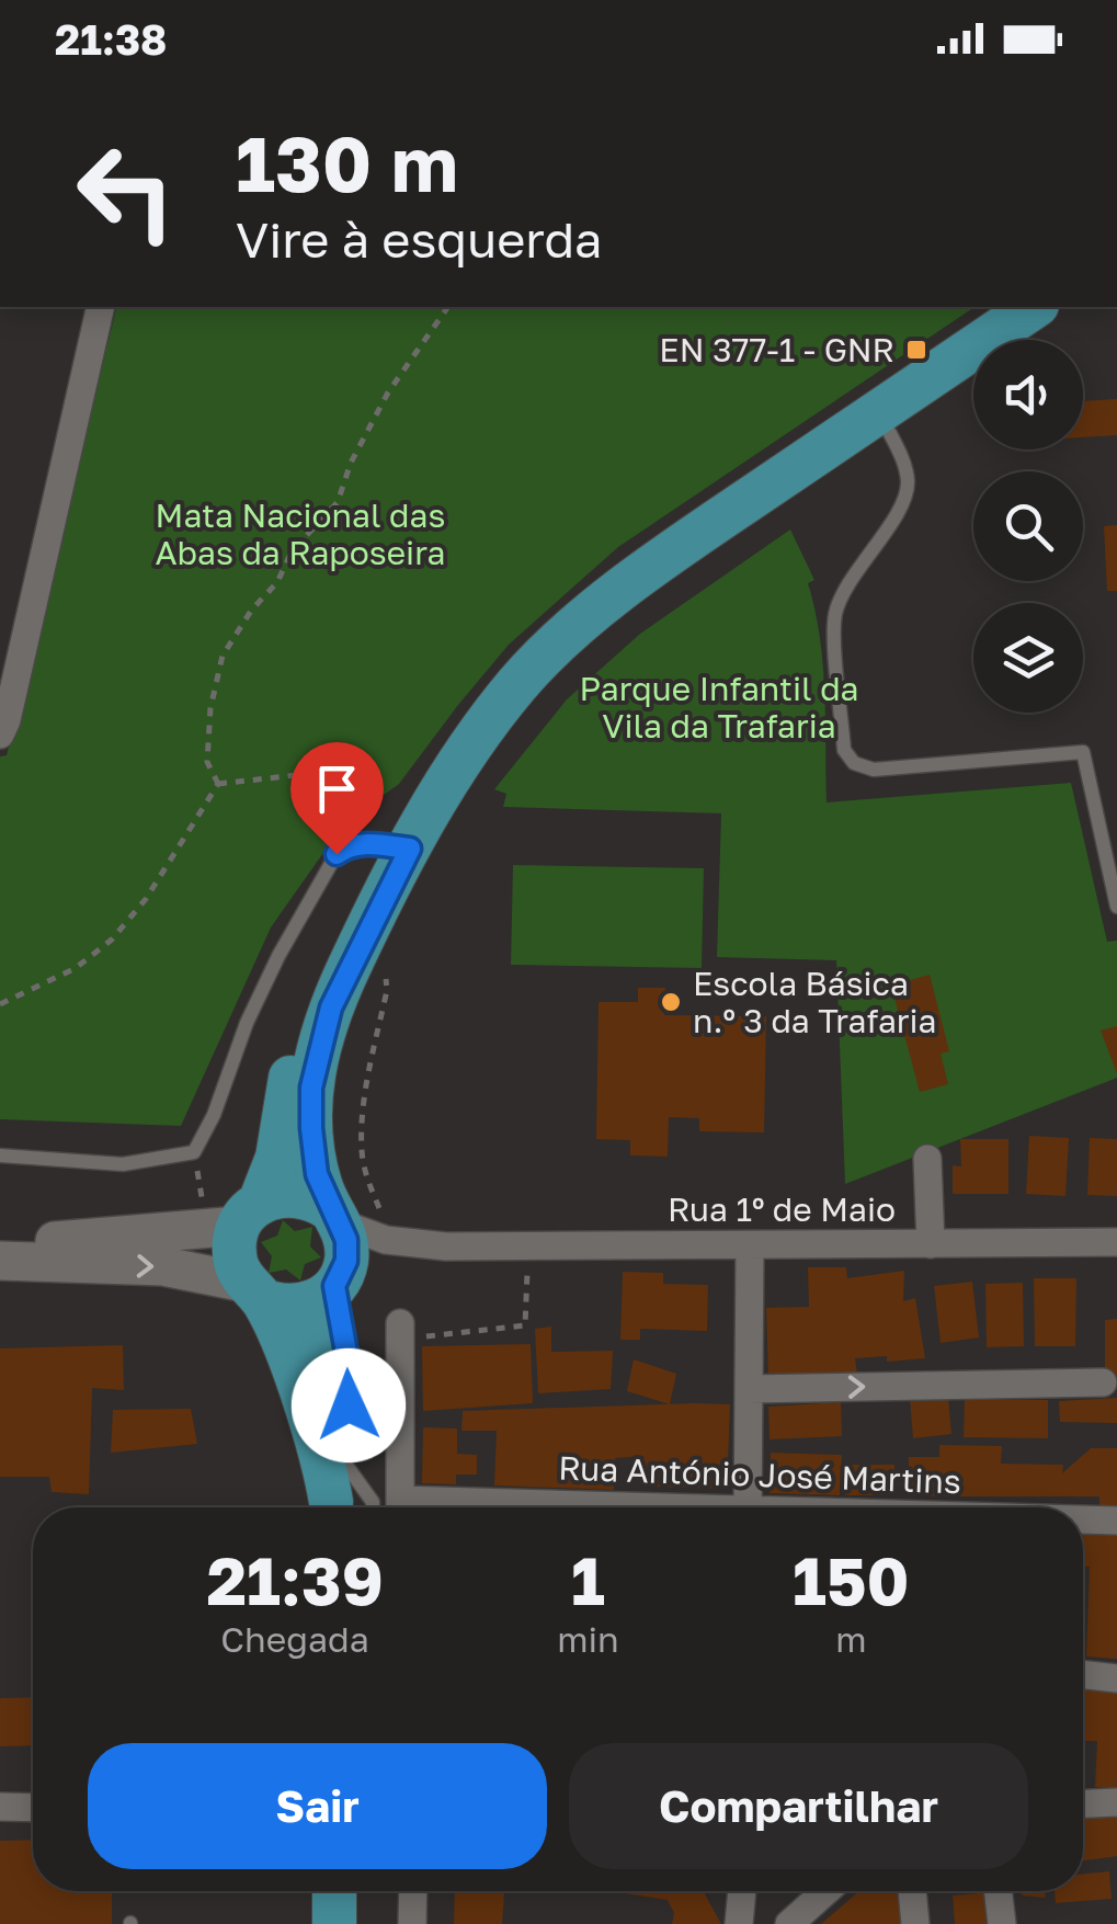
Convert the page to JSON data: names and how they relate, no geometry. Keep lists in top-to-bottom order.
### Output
{
  "streets": {
    "street": ["Rua 1º de Maio", "Rua António José Martins"]
  },
  "parks": ["Mata Nacional das Abas da Raposeira", "Parque Infantil da Vila da Trafaria"],
  "places": {
    "transit": ["EN 377-1 - GNR"],
    "other": ["Escola Básica n.º 3 da Trafaria"]
  },
  "page": {
    "status": "21:38",
    "turn": ["130 m", "Vire à esquerda"],
    "eta": [
      "21:39",
      "Chegada",
      "1",
      "min",
      "150",
      "m"
    ],
    "buttons": ["Sair", "Compartilhar"]
  }
}
